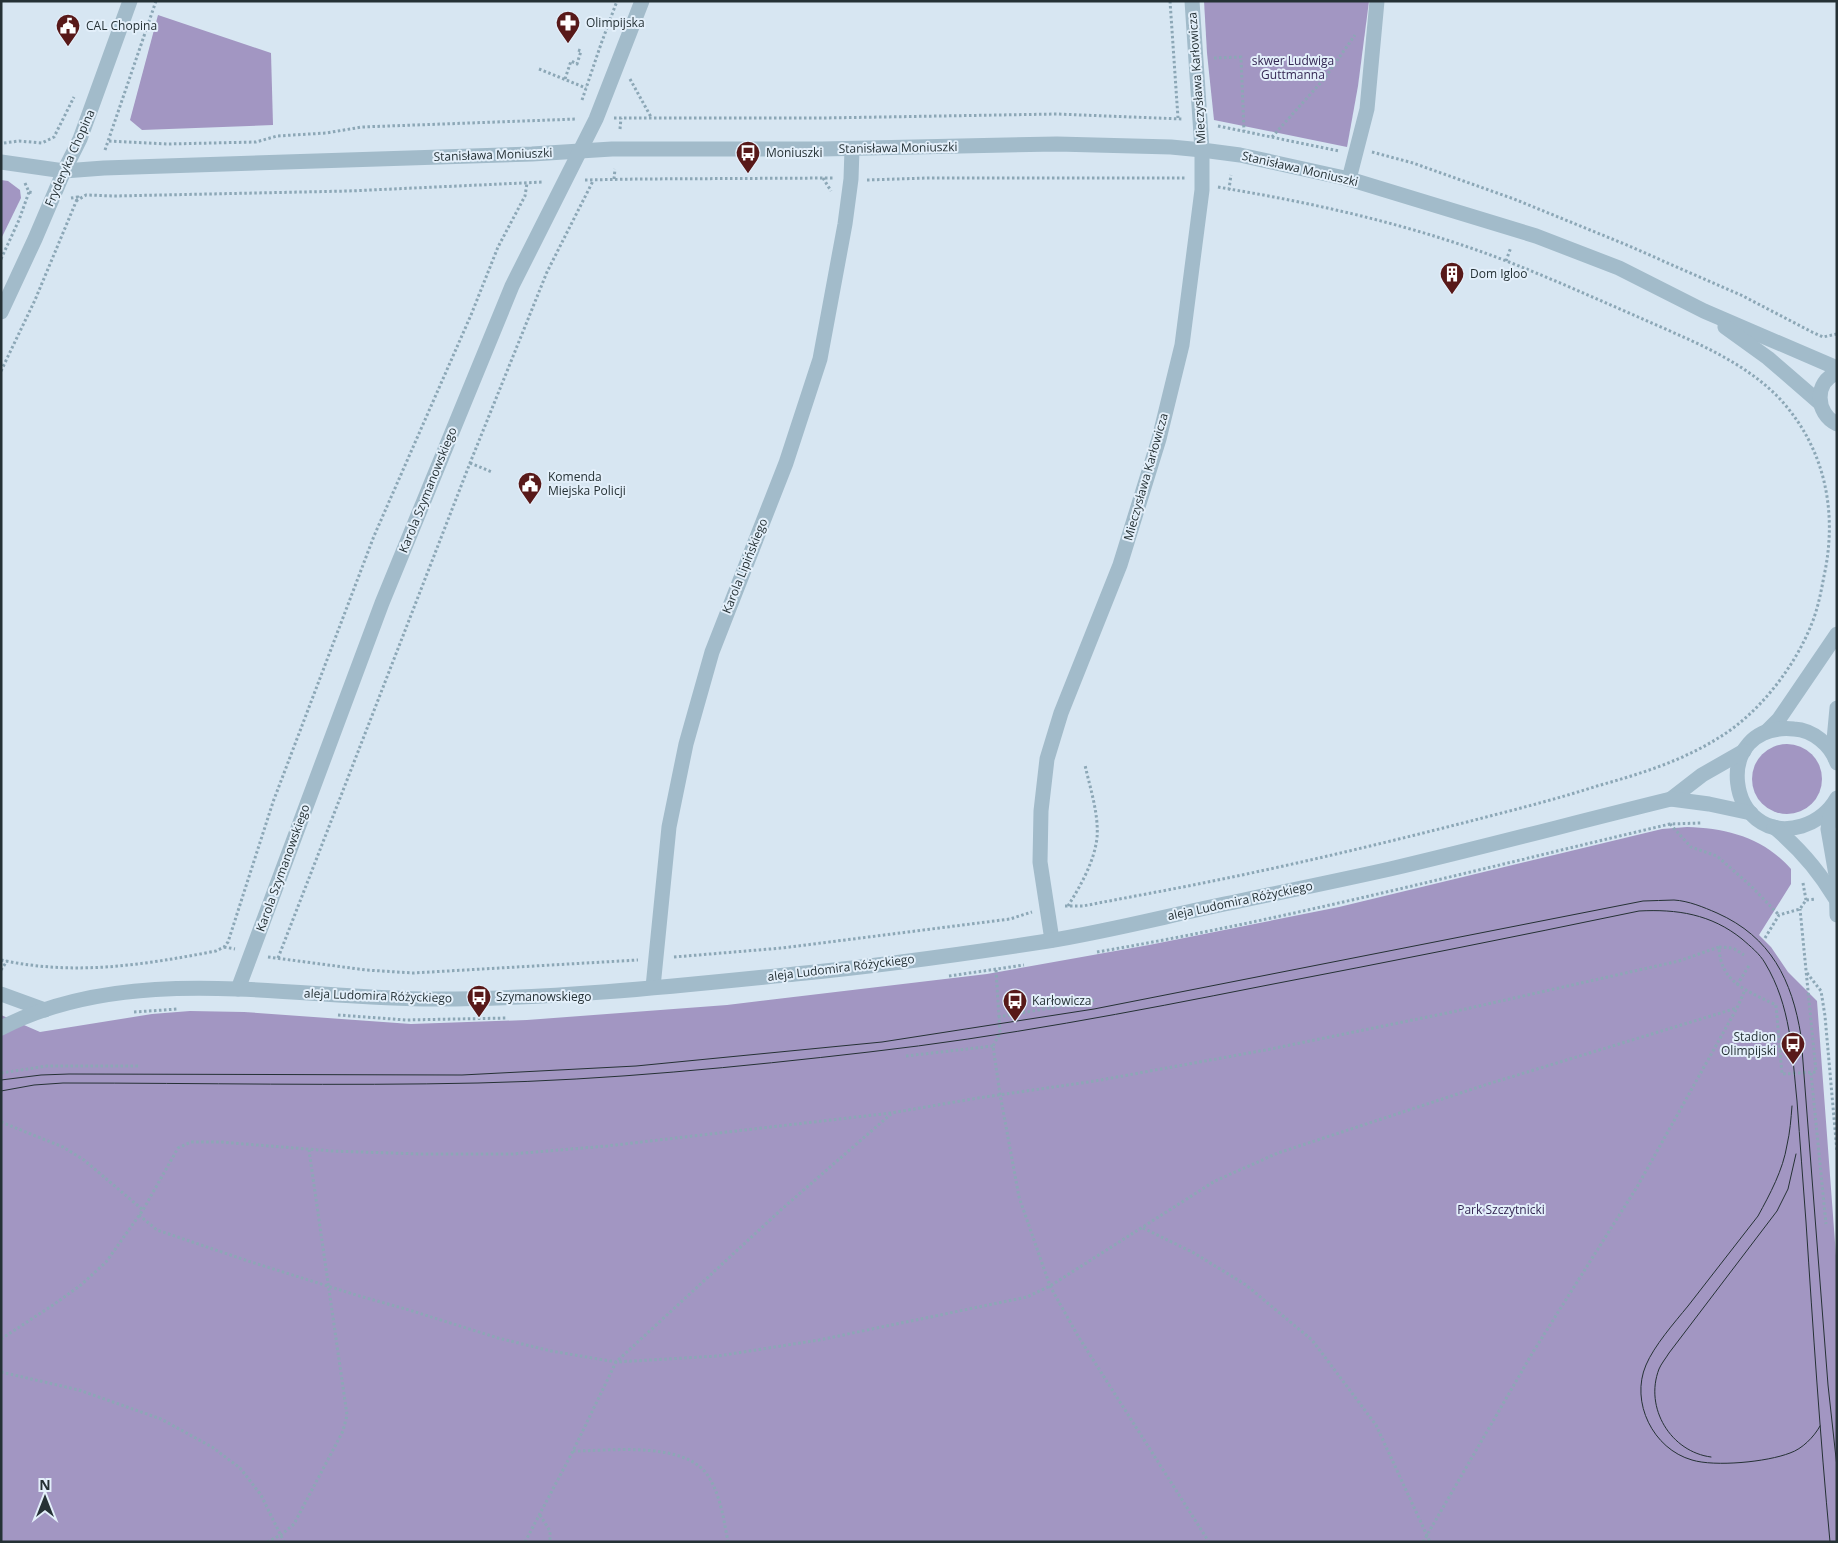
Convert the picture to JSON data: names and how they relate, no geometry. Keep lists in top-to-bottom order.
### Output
{
  "streets": {
    "street": [
      "Mieczysława Karłowicza",
      "Stanisława Moniuszki",
      "Fryderyka Chopina",
      "Karola Szymanowskiego",
      "Karola Lipińskiego",
      "aleja Ludomira Różyckiego"
    ]
  },
  "crossings": [
    ["Mieczysława Karłowicza", "Stanisława Moniuszki"],
    ["Mieczysława Karłowicza", "aleja Ludomira Różyckiego"],
    ["Stanisława Moniuszki", "Fryderyka Chopina"],
    ["Stanisława Moniuszki", "Karola Szymanowskiego"],
    ["Stanisława Moniuszki", "Karola Lipińskiego"],
    ["Karola Szymanowskiego", "aleja Ludomira Różyckiego"],
    ["Karola Lipińskiego", "aleja Ludomira Różyckiego"]
  ],
  "parks": ["skwer Ludwiga Guttmanna", "Park Szczytnicki"],
  "places": {
    "pharmacy": ["Olimpijska"],
    "public building": ["CAL Chopina", "Komenda Miejska Policji"],
    "bus stop": [
      "Moniuszki",
      "Szymanowskiego",
      "Karłowicza",
      "Stadion Olimpijski"
    ],
    "building": ["Dom Igloo"]
  },
  "north": "top"
}
